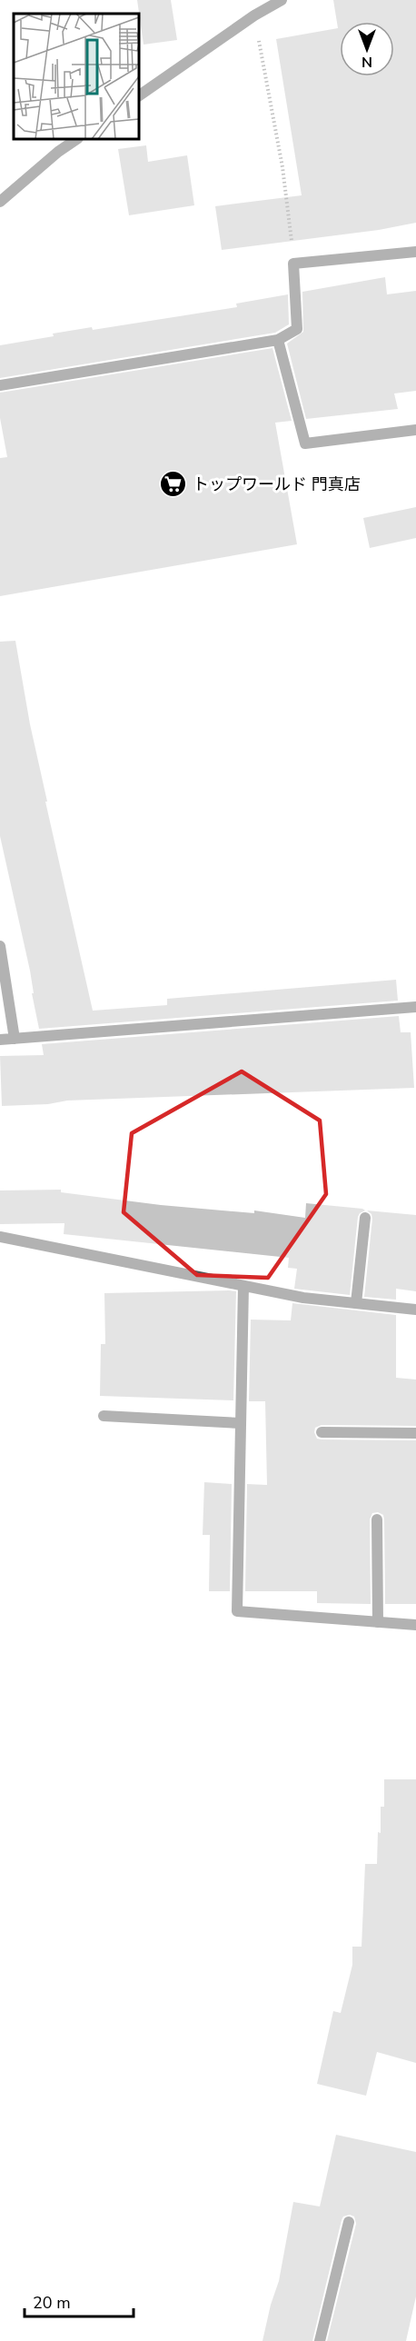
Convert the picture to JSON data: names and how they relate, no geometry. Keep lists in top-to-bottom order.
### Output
{
  "places": {
    "supermarket": ["トップワールド 門真店"]
  },
  "scale_bar": "20 m",
  "north": "bottom"
}
